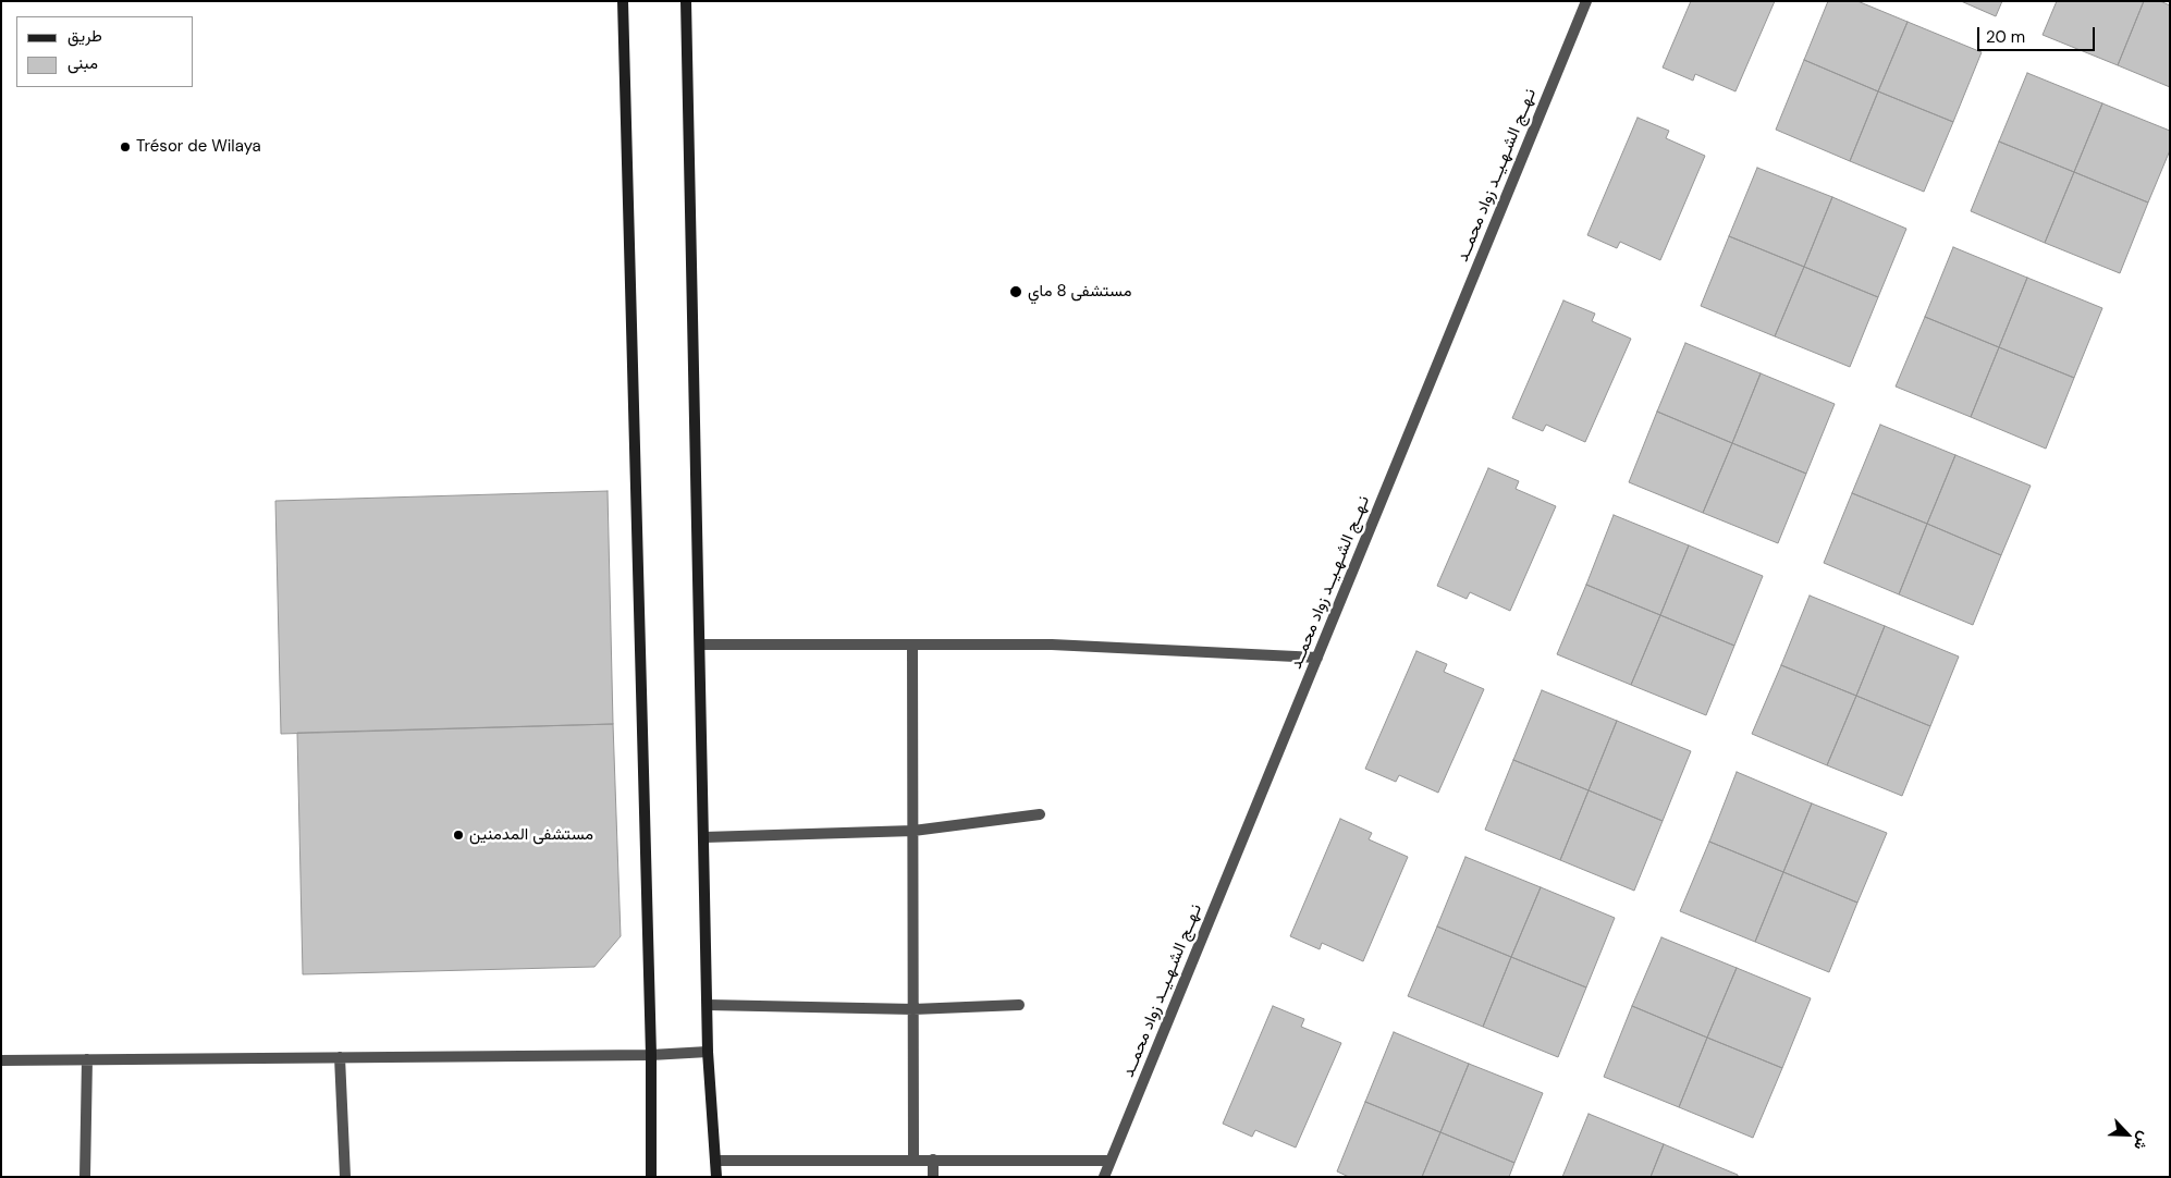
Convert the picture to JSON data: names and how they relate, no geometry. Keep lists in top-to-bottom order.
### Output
{
  "streets": {
    "street": ["نـهــج الشـهـيــد زواد محمــد"]
  },
  "places": ["Trésor de Wilaya", "مستشفى 8 ماي", "مستشفى المدمنين"],
  "legend": ["طريق", "مبنى"],
  "scale_bar": "20 m",
  "north": "bottom right"
}
